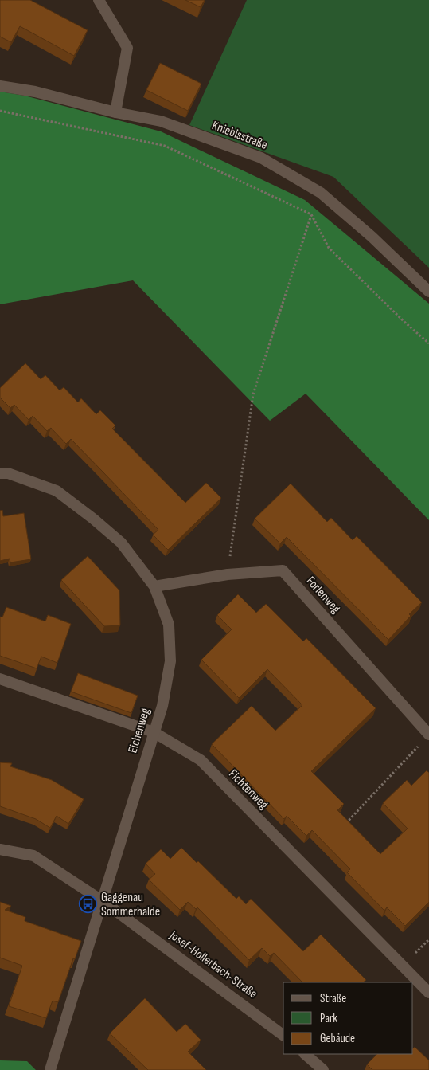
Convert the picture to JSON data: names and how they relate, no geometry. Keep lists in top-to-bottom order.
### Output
{
  "streets": {
    "street": [
      "Kniebisstraße",
      "Forlenweg",
      "Eichenweg",
      "Fichtenweg",
      "Josef-Hollerbach-Straße"
    ]
  },
  "crossings": [
    ["Forlenweg", "Eichenweg"],
    ["Eichenweg", "Fichtenweg"],
    ["Eichenweg", "Josef-Hollerbach-Straße"]
  ],
  "places": {
    "bus stop": ["Gaggenau Sommerhalde"]
  },
  "legend": ["Straße", "Park", "Gebäude"]
}
